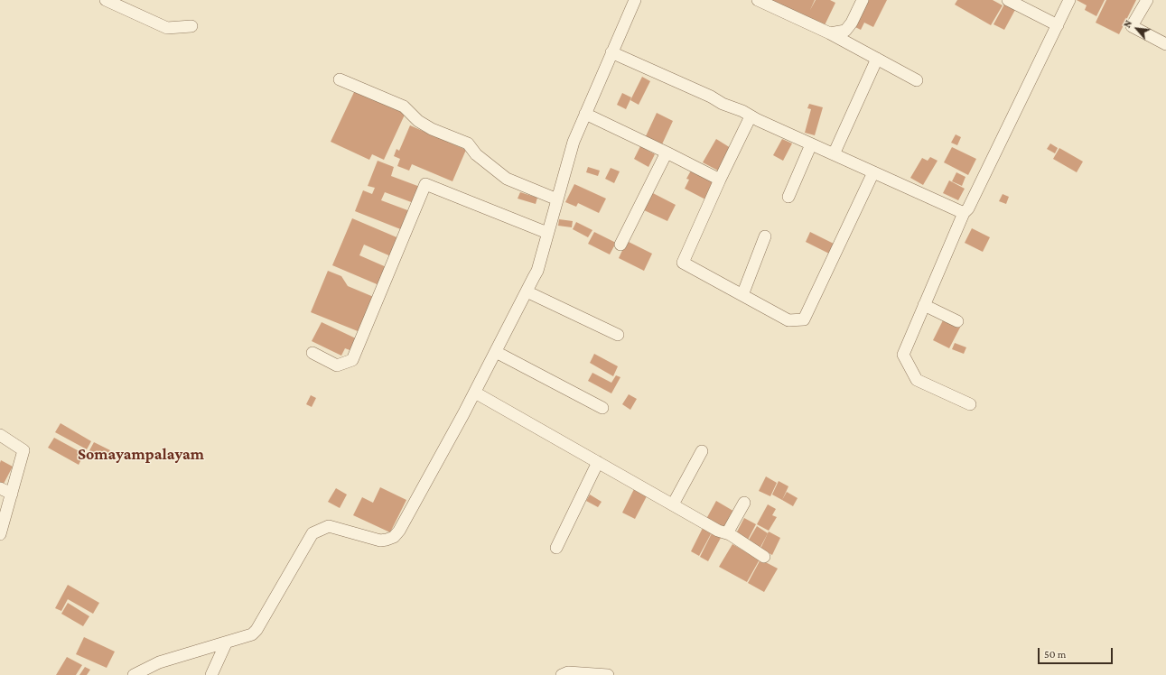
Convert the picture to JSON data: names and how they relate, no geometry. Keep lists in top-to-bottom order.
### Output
{
  "districts": ["Somayampalayam"],
  "scale_bar": "50 m",
  "north": "top left"
}
